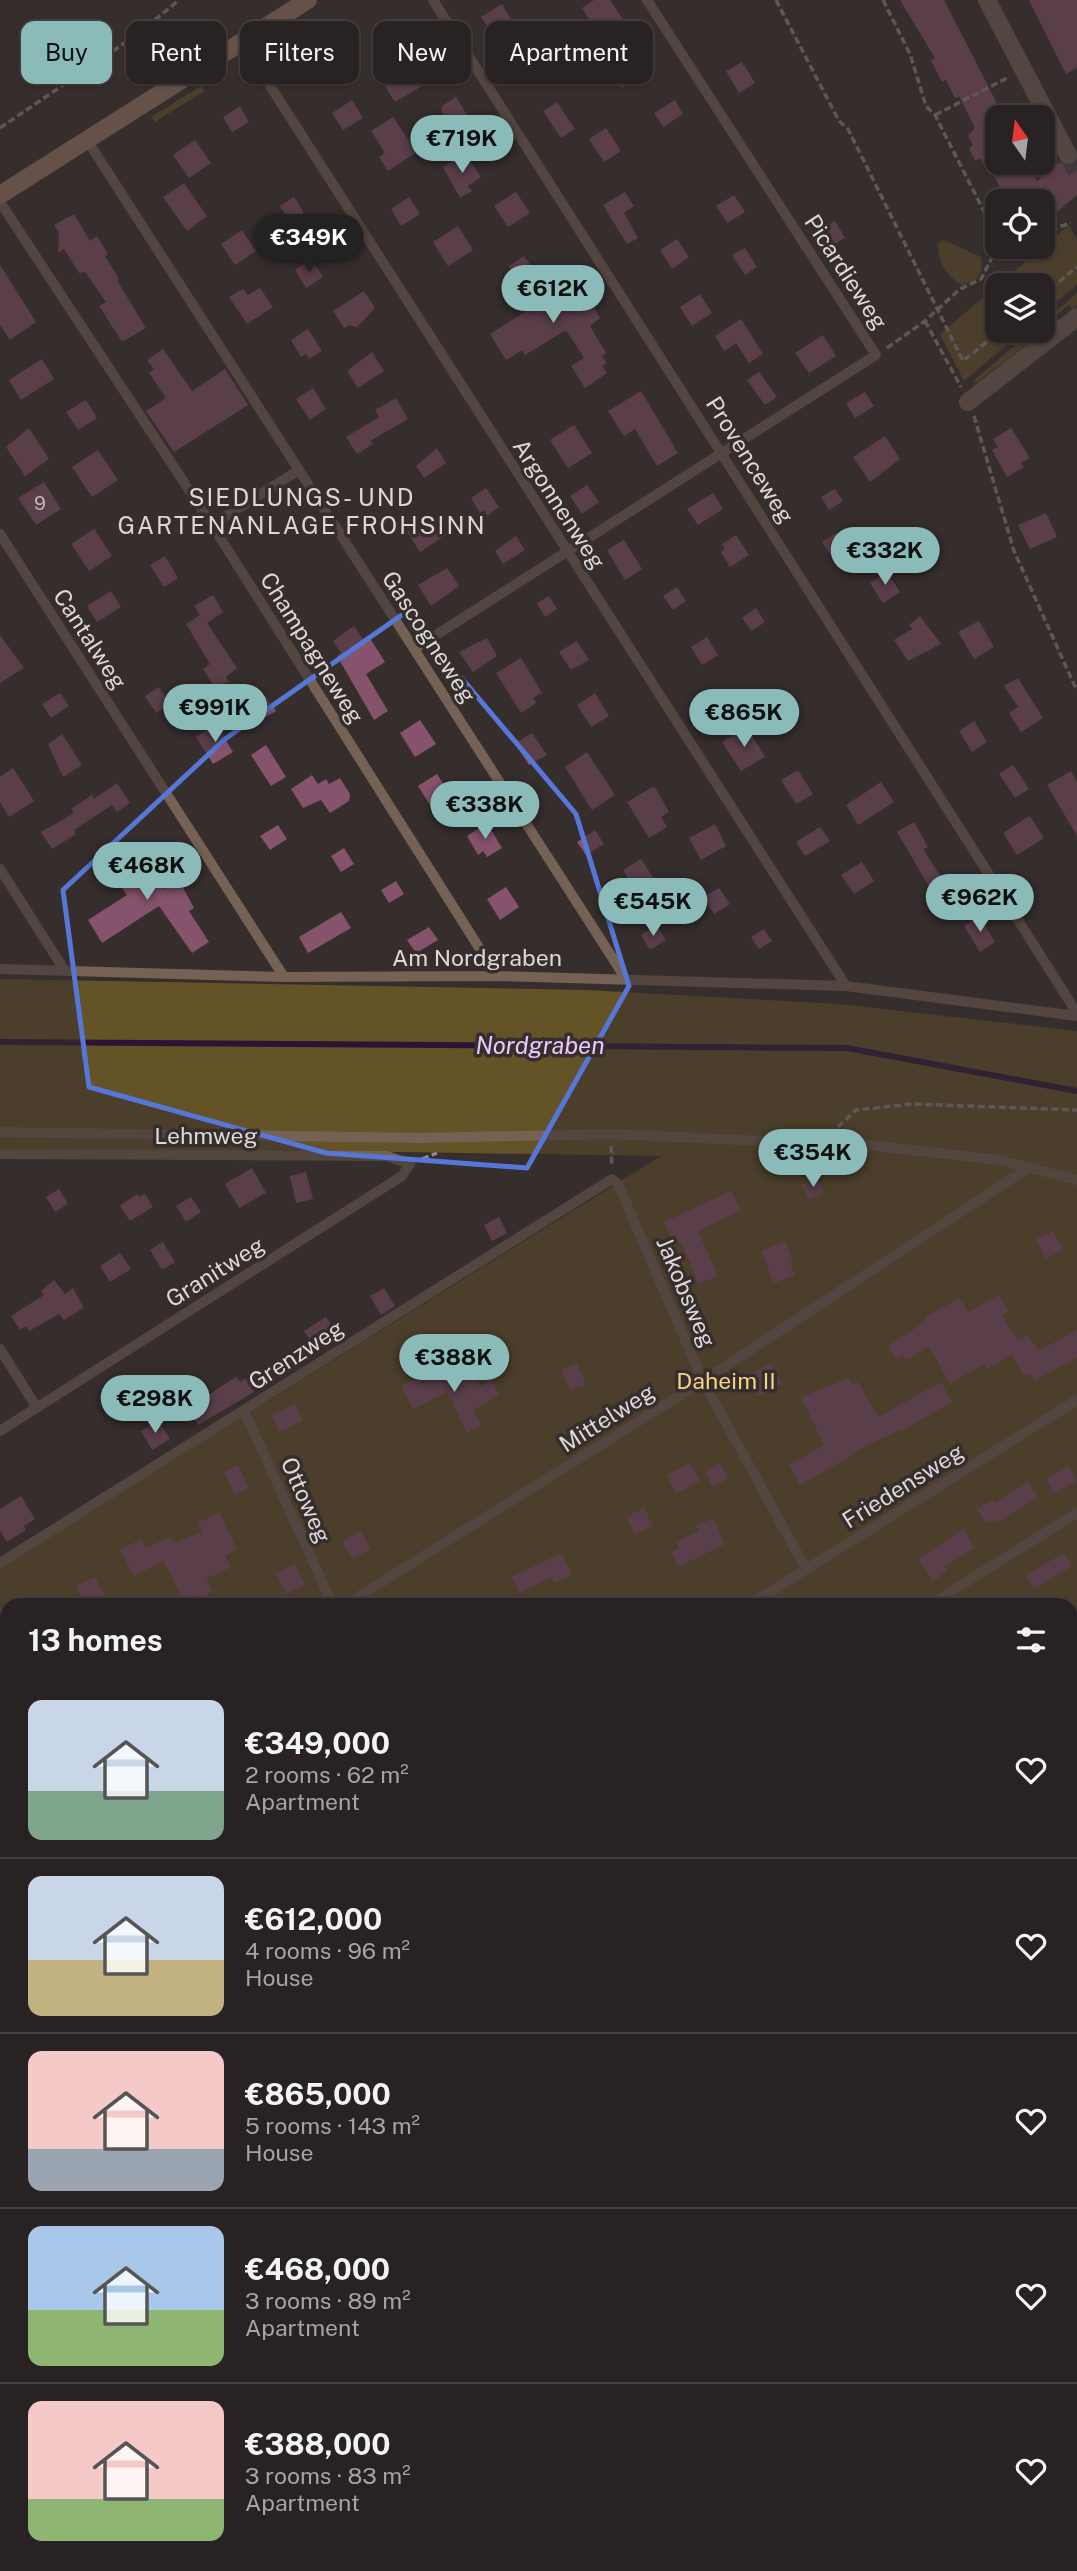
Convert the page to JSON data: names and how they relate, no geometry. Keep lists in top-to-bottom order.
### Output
{
  "streets": {
    "lane": [
      "Picardieweg",
      "Provenceweg",
      "Argonnenweg",
      "Gascogneweg",
      "Cantalweg",
      "Champagneweg",
      "Am Nordgraben",
      "Lehmweg",
      "Granitweg",
      "Jakobsweg",
      "Grenzweg",
      "Mittelweg",
      "Friedensweg",
      "Ottoweg"
    ]
  },
  "crossings": [
    ["Provenceweg", "Am Nordgraben"],
    ["Argonnenweg", "Am Nordgraben"],
    ["Gascogneweg", "Am Nordgraben"],
    ["Cantalweg", "Am Nordgraben"],
    ["Champagneweg", "Am Nordgraben"],
    ["Lehmweg", "Granitweg"],
    ["Jakobsweg", "Grenzweg"],
    ["Jakobsweg", "Mittelweg"],
    ["Jakobsweg", "Friedensweg"],
    ["Grenzweg", "Ottoweg"]
  ],
  "districts": ["SIEDLUNGS- UND GARTENANLAGE FROHSINN"],
  "water": ["Nordgraben"],
  "parks": ["Daheim II"],
  "house_numbers": ["9"],
  "north": "top",
  "page": {
    "chip": [
      "Buy",
      "Rent",
      "Filters",
      "New",
      "Apartment"
    ],
    "price": [
      "€719K",
      "€349K",
      "€612K",
      "€332K",
      "€991K",
      "€865K",
      "€338K",
      "€468K",
      "€962K",
      "€545K",
      "€354K",
      "€388K",
      "€298K"
    ],
    "heading": "13 homes",
    "list": [
      {
        "name": "€349,000",
        "note": "2 rooms · 62 m² · Apartment"
      },
      {
        "name": "€612,000",
        "note": "4 rooms · 96 m² · House"
      },
      {
        "name": "€865,000",
        "note": "5 rooms · 143 m² · House"
      },
      {
        "name": "€468,000",
        "note": "3 rooms · 89 m² · Apartment"
      },
      {
        "name": "€388,000",
        "note": "3 rooms · 83 m² · Apartment"
      }
    ]
  }
}
